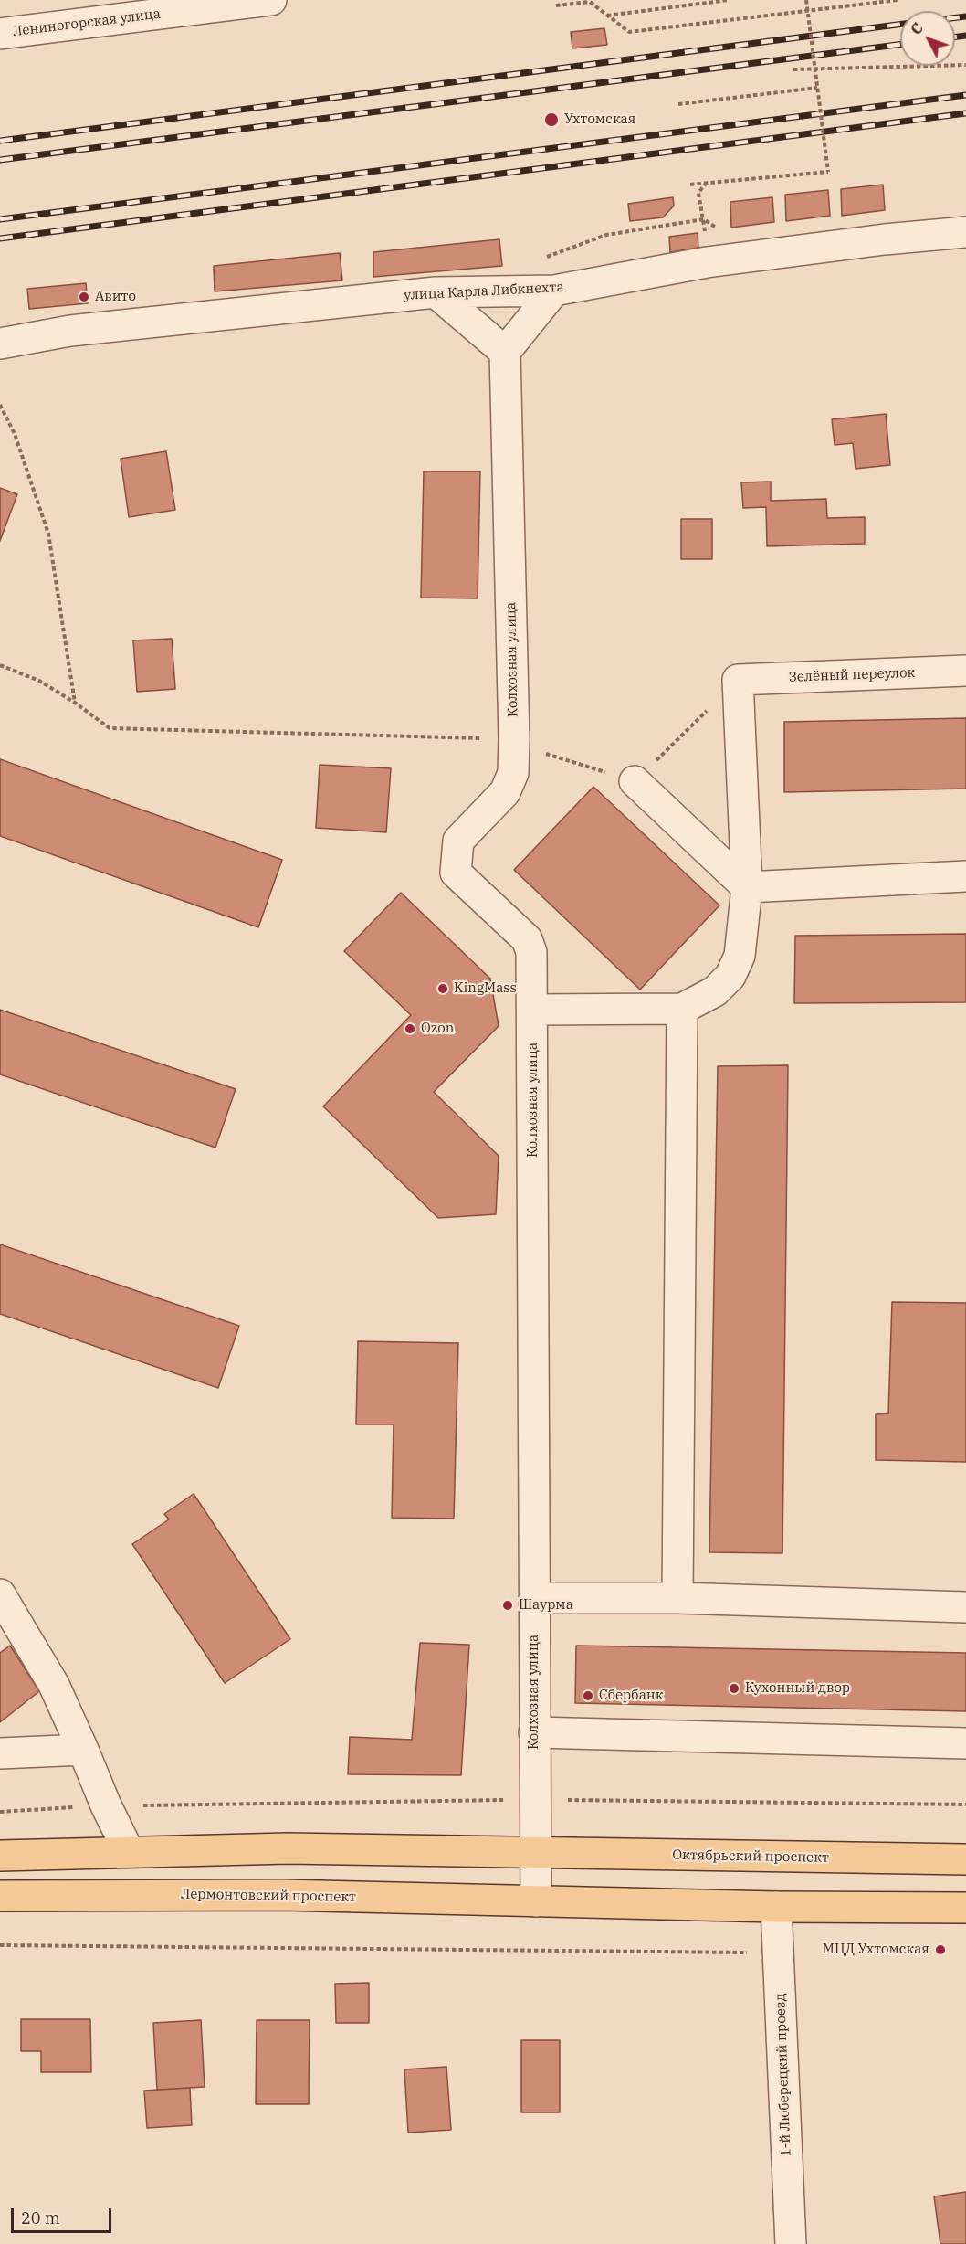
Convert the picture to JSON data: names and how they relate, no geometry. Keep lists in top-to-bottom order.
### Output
{
  "streets": {
    "main road": ["Октябрьский проспект", "Лермонтовский проспект"],
    "street": [
      "Лениногорская улица",
      "улица Карла Либкнехта",
      "Колхозная улица",
      "Зелёный переулок",
      "1-й Люберецкий проезд"
    ]
  },
  "crossings": [
    ["Колхозная улица", "Октябрьский проспект"],
    ["Колхозная улица", "Лермонтовский проспект"]
  ],
  "places": [
    "Ухтомская",
    "Авито",
    "KingMass",
    "Ozon",
    "Шаурма",
    "Кухонный двор",
    "Сбербанк",
    "МЦД Ухтомская"
  ],
  "scale_bar": "20 m",
  "north": "top left"
}
